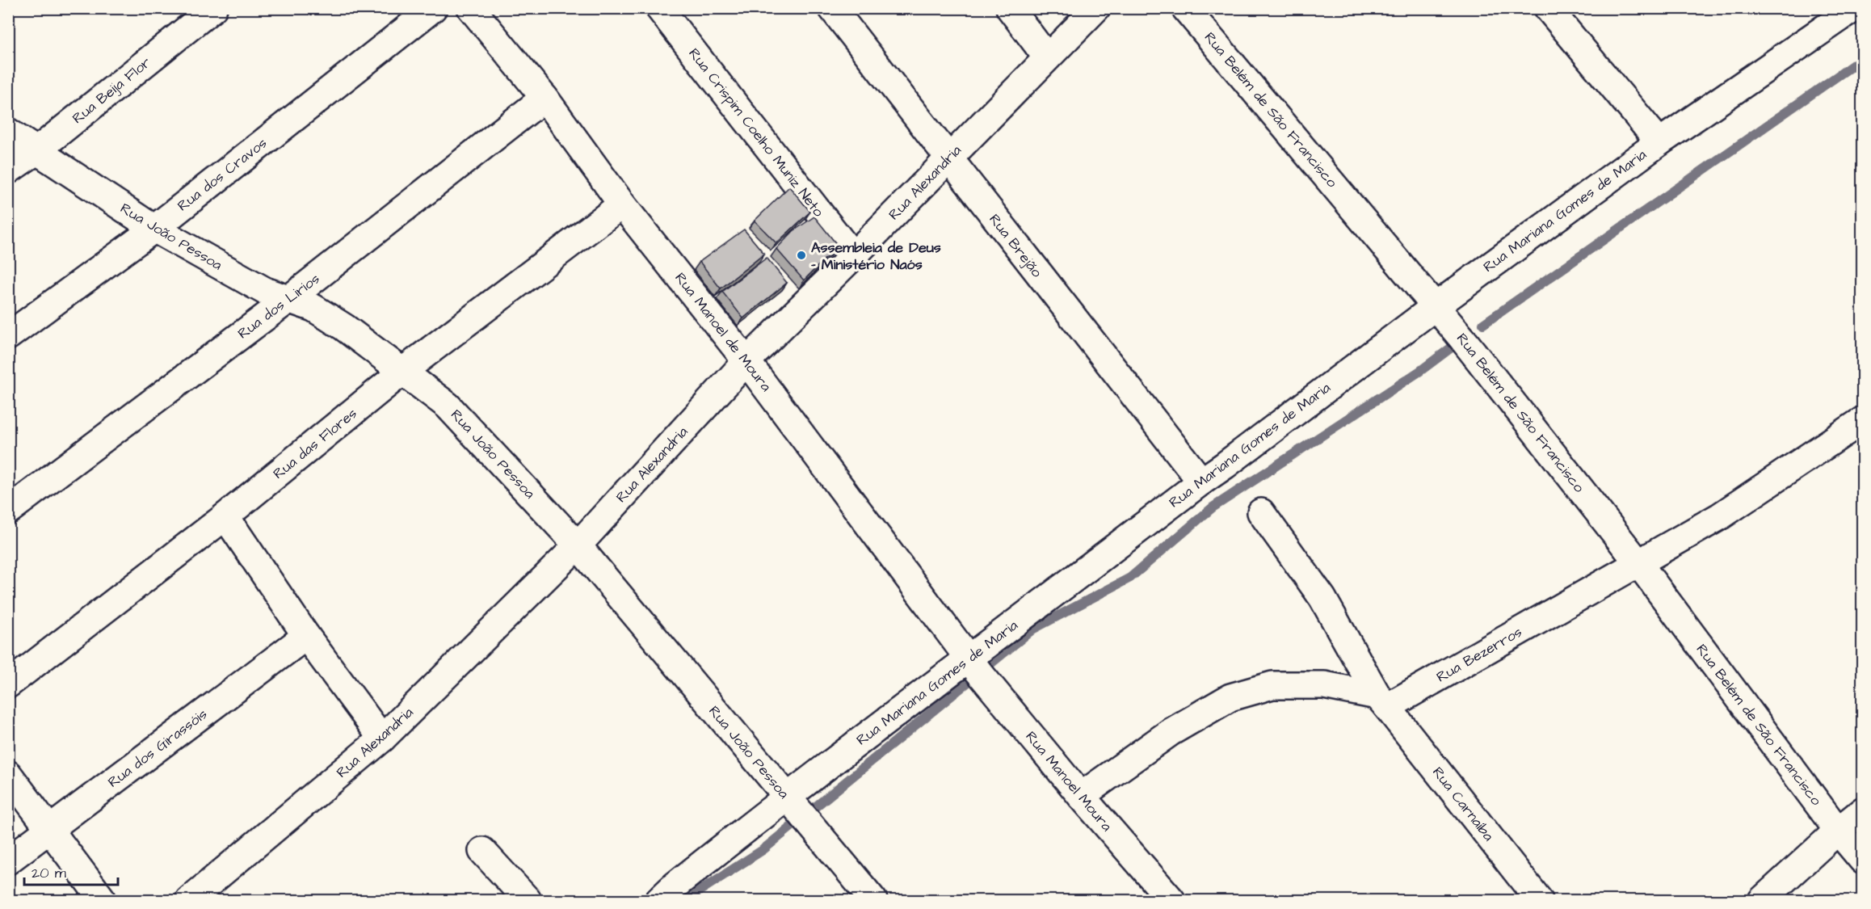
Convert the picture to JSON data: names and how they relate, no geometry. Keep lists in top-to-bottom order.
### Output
{
  "streets": {
    "street": [
      "Rua Beija Flor",
      "Rua Belém de São Francisco",
      "Rua Crispim Coelho Muniz Neto",
      "Rua dos Cravos",
      "Rua Alexandria",
      "Rua Mariana Gomes de Maria",
      "Rua João Pessoa",
      "Rua Brejão",
      "Rua dos Lirios",
      "Rua Manoel de Moura",
      "Rua das Flores",
      "Rua Bezerros",
      "Rua dos Girassóis",
      "Rua Manoel Moura",
      "Rua Carnaíba"
    ]
  },
  "crossings": [
    ["Rua Beija Flor", "Rua João Pessoa"],
    ["Rua Belém de São Francisco", "Rua Mariana Gomes de Maria"],
    ["Rua Belém de São Francisco", "Rua Bezerros"],
    ["Rua Crispim Coelho Muniz Neto", "Rua Alexandria"],
    ["Rua dos Cravos", "Rua João Pessoa"],
    ["Rua Alexandria", "Rua João Pessoa"],
    ["Rua Alexandria", "Rua Brejão"],
    ["Rua Alexandria", "Rua Manoel de Moura"],
    ["Rua Mariana Gomes de Maria", "Rua João Pessoa"],
    ["Rua Mariana Gomes de Maria", "Rua Brejão"],
    ["Rua Mariana Gomes de Maria", "Rua Manoel de Moura"],
    ["Rua Mariana Gomes de Maria", "Rua Manoel Moura"],
    ["Rua João Pessoa", "Rua dos Lirios"],
    ["Rua João Pessoa", "Rua das Flores"],
    ["Rua dos Lirios", "Rua Manoel de Moura"],
    ["Rua Manoel de Moura", "Rua das Flores"],
    ["Rua Manoel de Moura", "Rua Manoel Moura"],
    ["Rua Bezerros", "Rua Carnaíba"]
  ],
  "places": ["Assembleia de Deus - Ministério Naós"],
  "scale_bar": "20 m"
}
